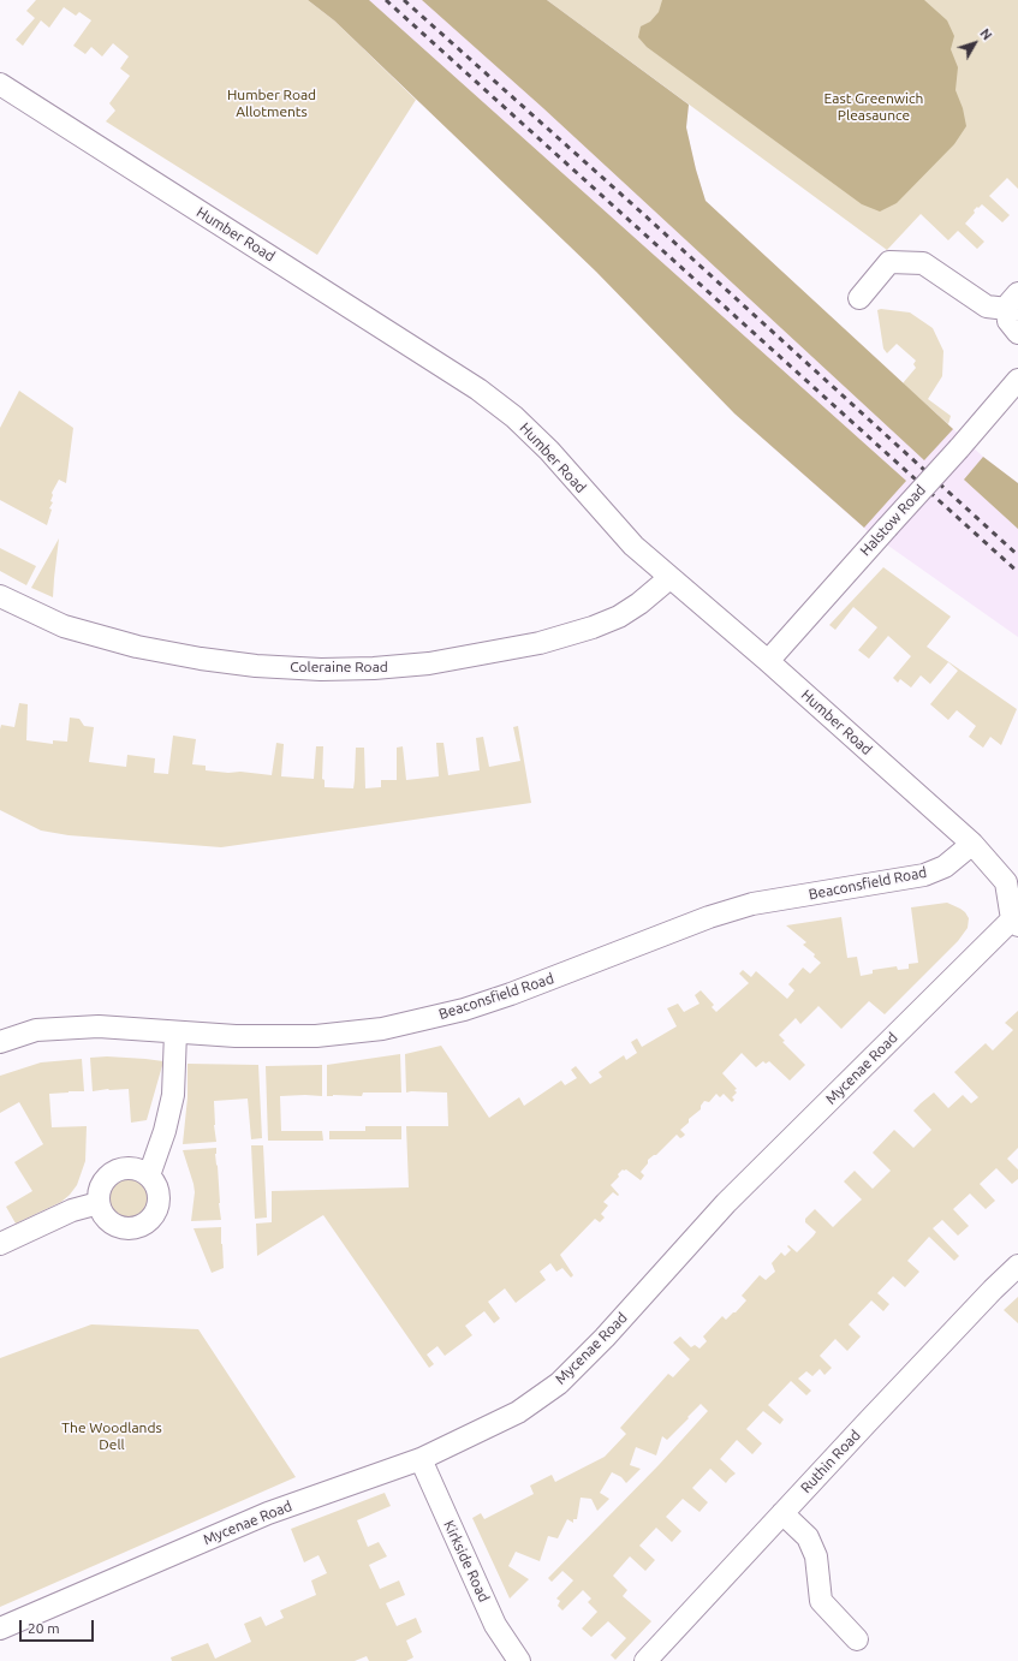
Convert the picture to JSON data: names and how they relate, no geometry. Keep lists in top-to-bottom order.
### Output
{
  "streets": {
    "street": [
      "Humber Road",
      "Halstow Road",
      "Coleraine Road",
      "Beaconsfield Road",
      "Mycenae Road",
      "Ruthin Road",
      "Kirkside Road"
    ]
  },
  "crossings": [
    ["Humber Road", "Halstow Road"],
    ["Humber Road", "Coleraine Road"],
    ["Humber Road", "Beaconsfield Road"],
    ["Humber Road", "Mycenae Road"],
    ["Mycenae Road", "Kirkside Road"]
  ],
  "parks": ["Humber Road Allotments", "East Greenwich Pleasaunce", "The Woodlands Dell"],
  "scale_bar": "20 m",
  "north": "top right"
}
